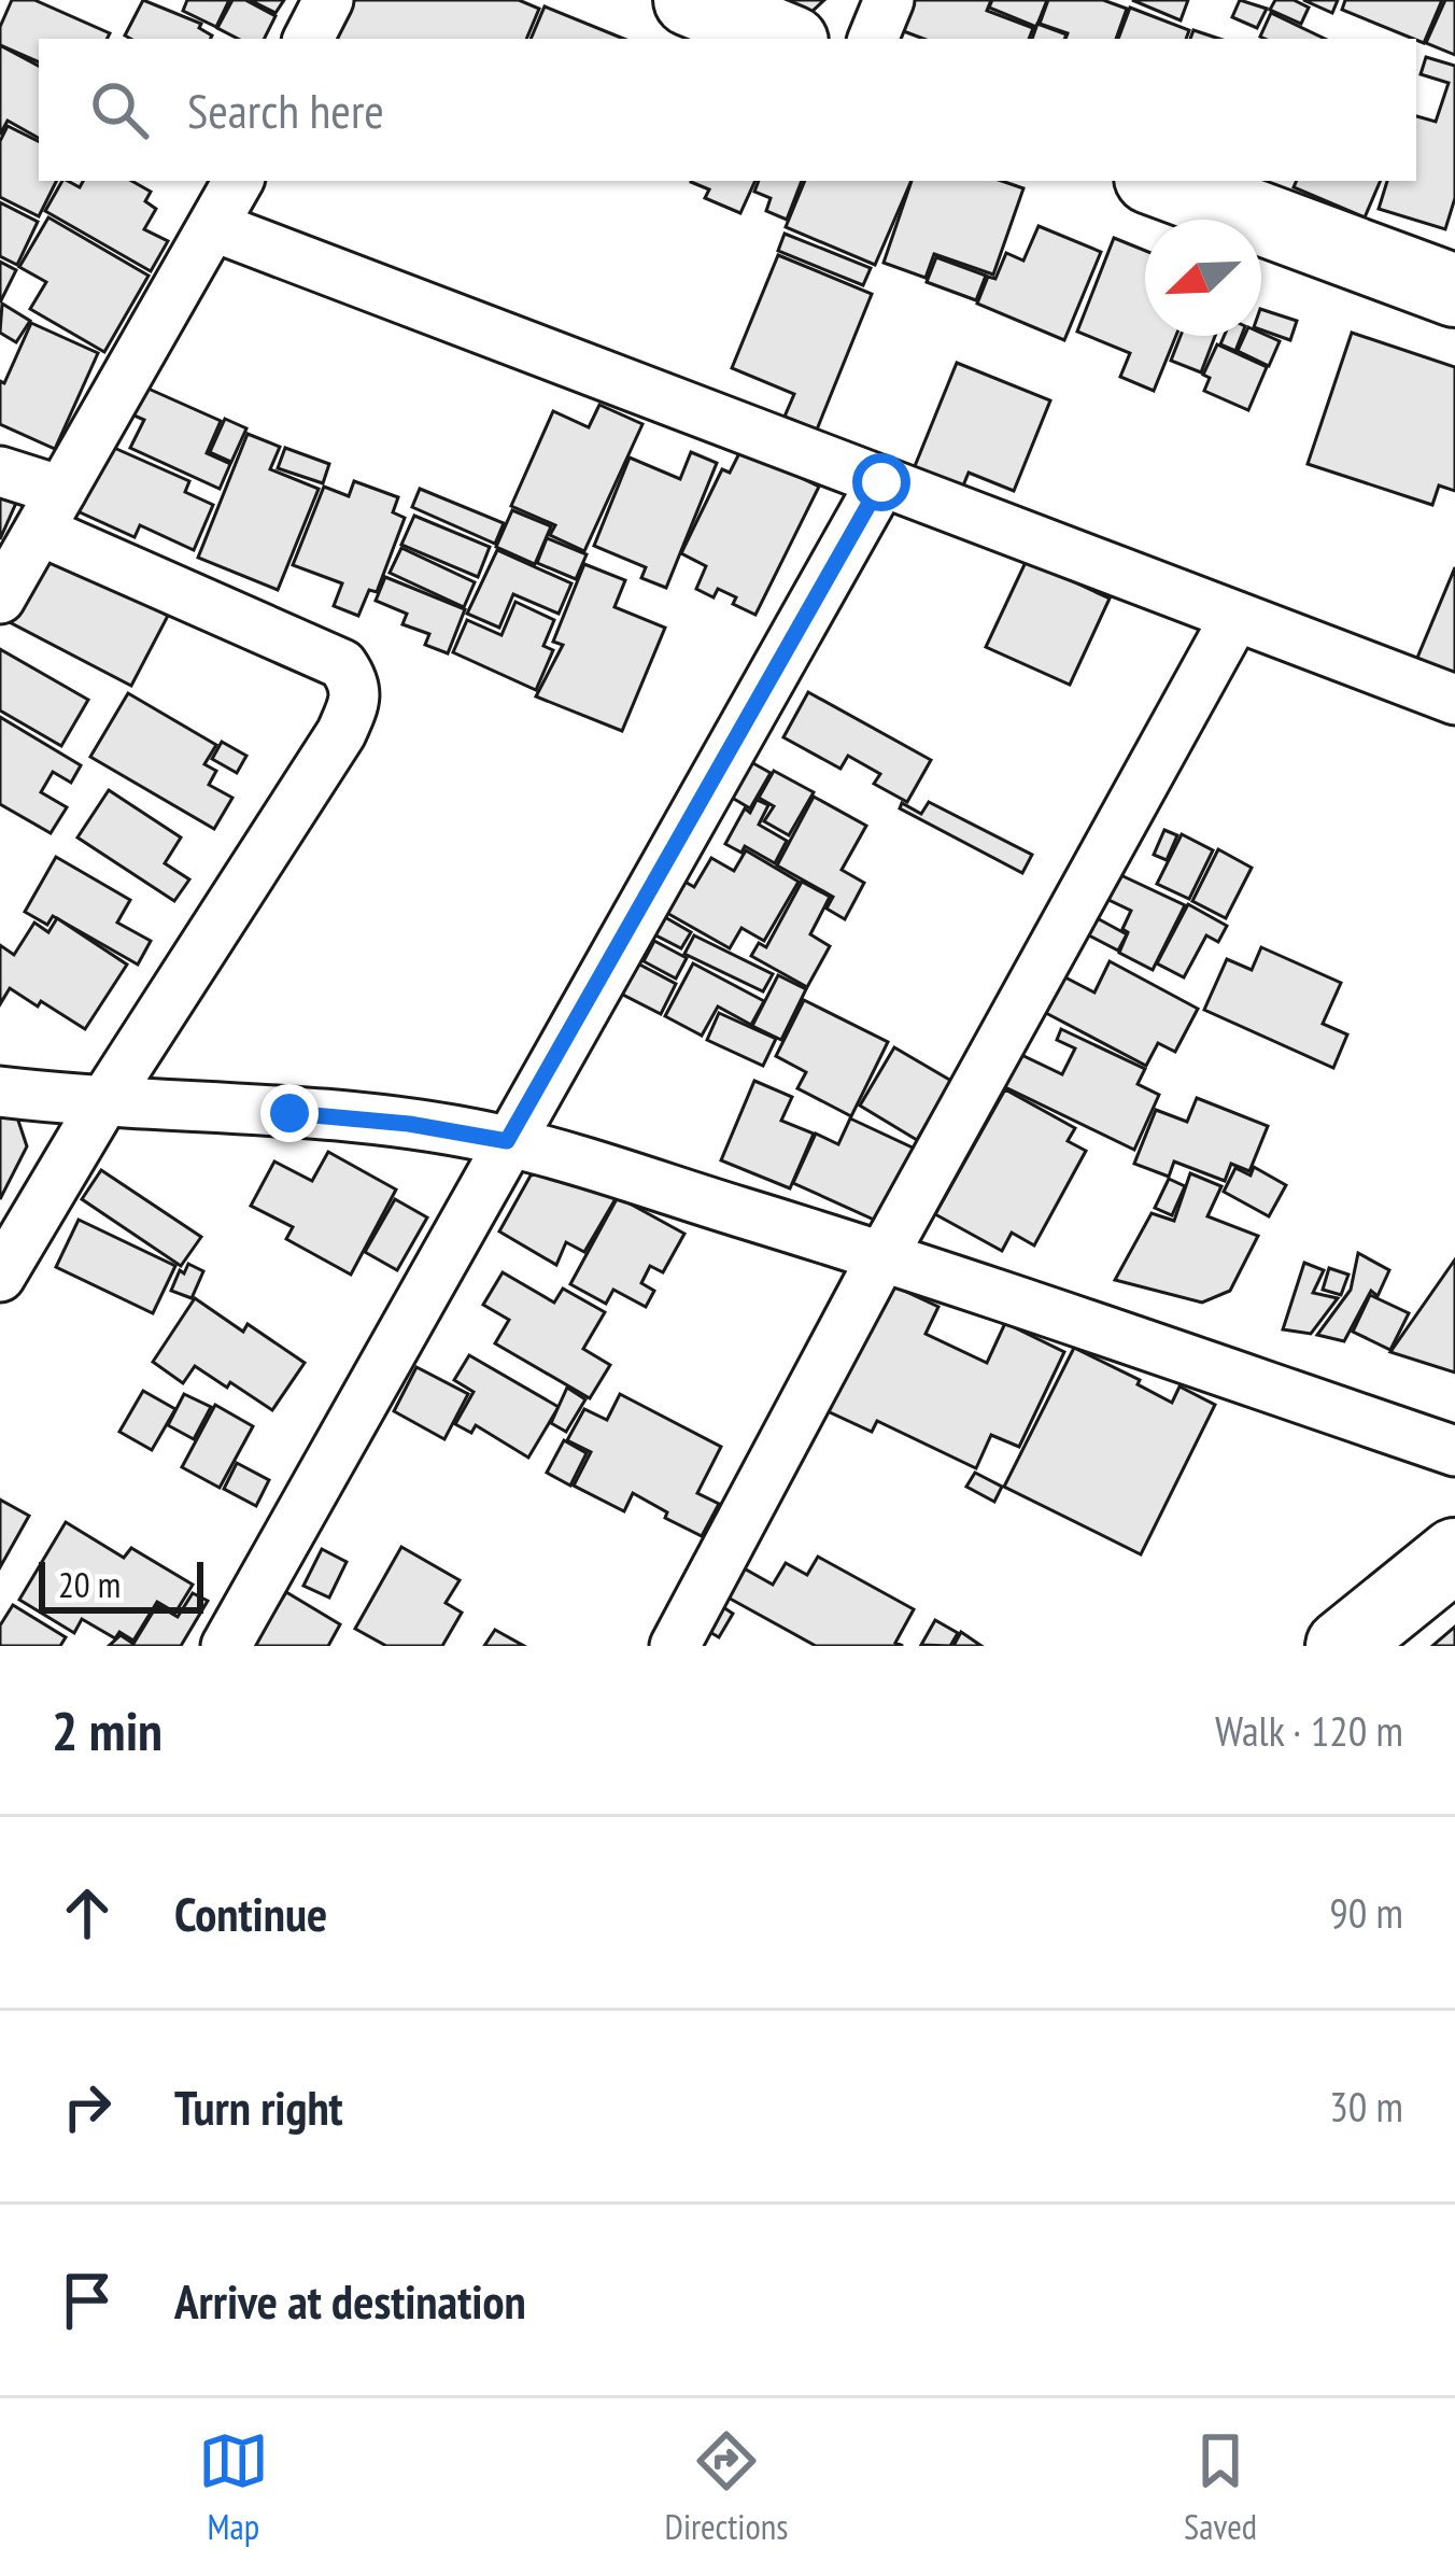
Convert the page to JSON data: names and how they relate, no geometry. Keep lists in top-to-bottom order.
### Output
{
  "scale_bar": "20 m",
  "north": "bottom left",
  "page": {
    "search": "Search here",
    "scale": "20 m",
    "heading": ["2 min", "Walk · 120 m"],
    "list": [
      ["Continue", "90 m"],
      ["Turn right", "30 m"],
      "Arrive at destination"
    ],
    "nav": ["Map", "Directions", "Saved"]
  }
}
